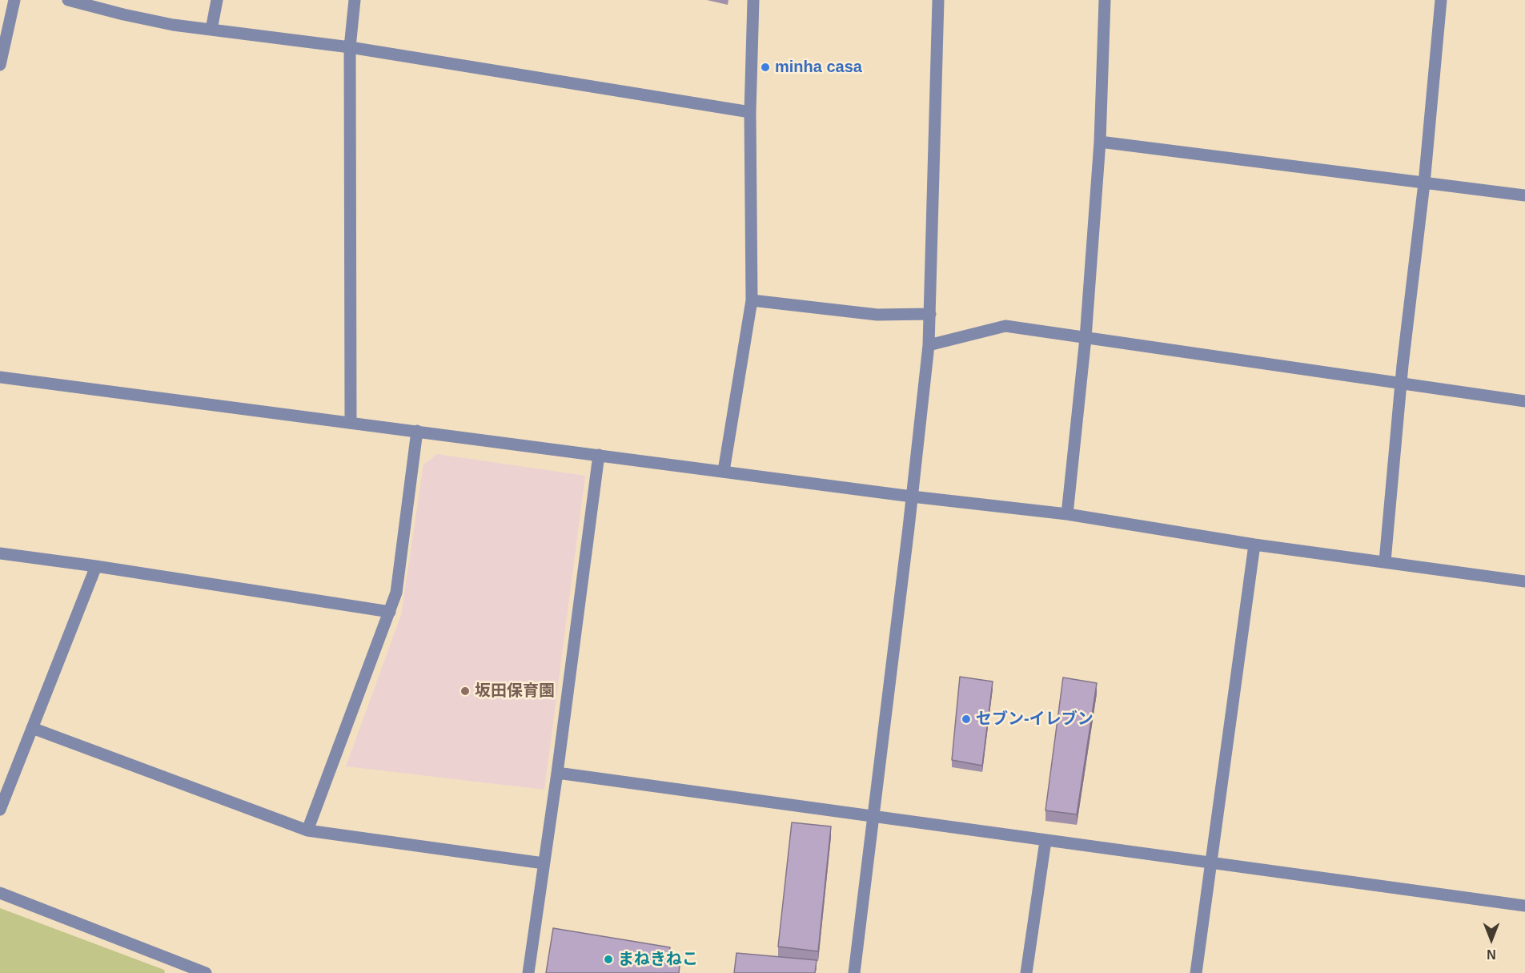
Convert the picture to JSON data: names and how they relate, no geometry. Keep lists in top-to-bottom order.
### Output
{
  "places": [
    "minha casa",
    "坂田保育園",
    "セブン-イレブン",
    "まねきねこ"
  ],
  "north": "bottom"
}
